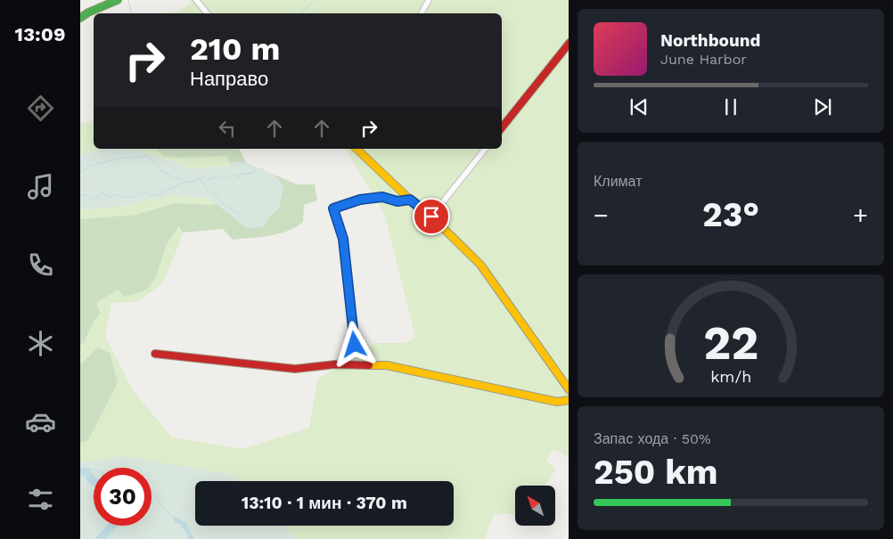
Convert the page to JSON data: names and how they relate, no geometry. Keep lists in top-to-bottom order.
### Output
{
  "north": "top left",
  "page": {
    "tabs": "13:09",
    "turn": ["210 m", "Направо"],
    "song": ["Northbound", "June Harbor"],
    "tile": [
      "Климат",
      ["Запас хода · 50%", "250 km"]
    ],
    "heat": ["−", "23°", "+"],
    "limit": "30",
    "trip": "13:10 · 1 мин · 370 m",
    "gauge": ["22", "km/h"]
  }
}
